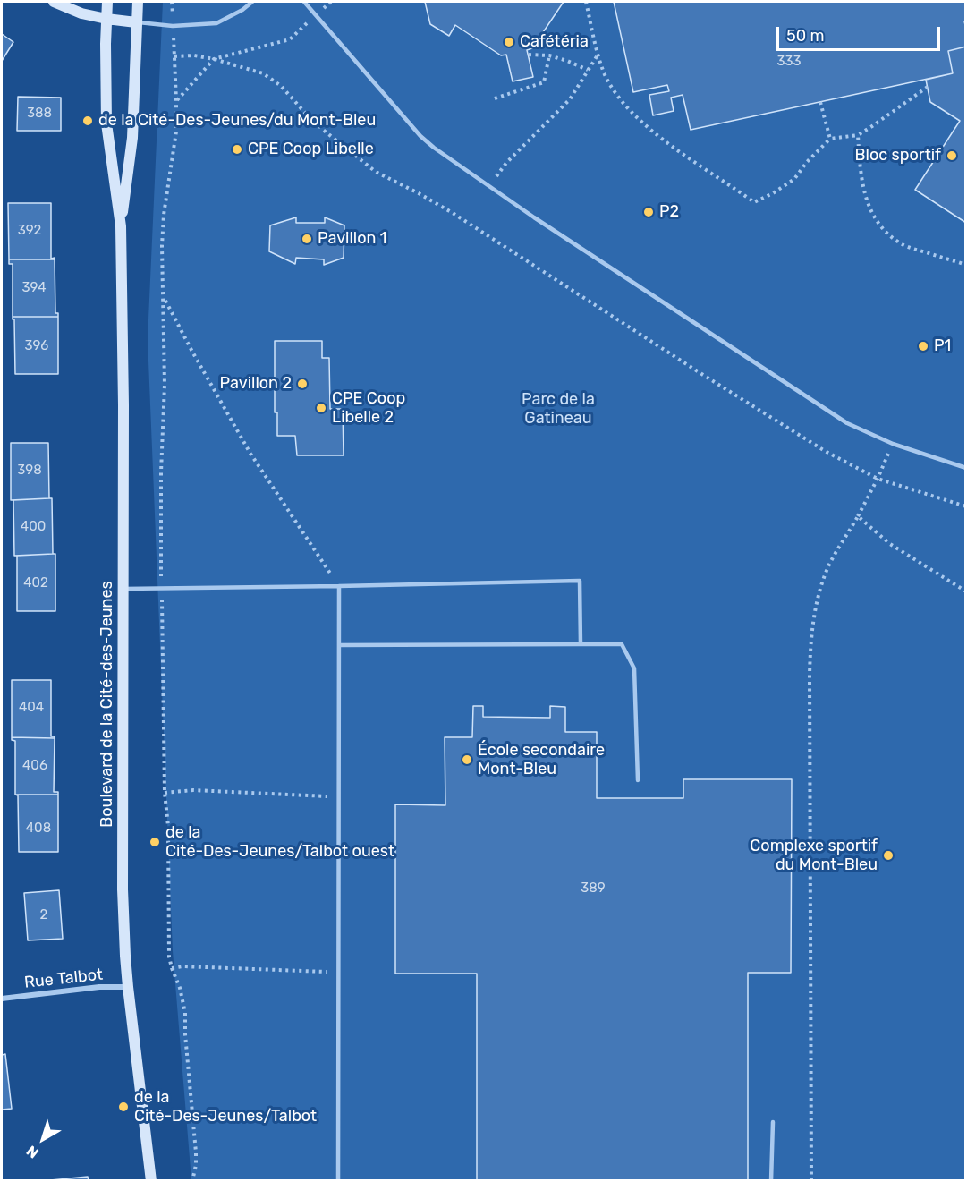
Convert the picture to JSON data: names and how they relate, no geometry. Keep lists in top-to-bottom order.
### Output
{
  "streets": {
    "street": ["Boulevard de la Cité-des-Jeunes", "Rue Talbot"]
  },
  "crossings": [
    ["Boulevard de la Cité-des-Jeunes", "Rue Talbot"]
  ],
  "parks": ["Parc de la Gatineau"],
  "places": [
    "Cafétéria",
    "de la Cité-Des-Jeunes/du Mont-Bleu",
    "CPE Coop Libelle",
    "Bloc sportif",
    "P2",
    "Pavillon 1",
    "P1",
    "Pavillon 2",
    "CPE Coop Libelle 2",
    "École secondaire Mont-Bleu",
    "de la Cité-Des-Jeunes/Talbot ouest",
    "Complexe sportif du Mont-Bleu",
    "de la Cité-Des-Jeunes/Talbot"
  ],
  "house_numbers": [
    "333",
    "388",
    "392",
    "394",
    "396",
    "398",
    "400",
    "402",
    "404",
    "406",
    "408",
    "389",
    "2"
  ],
  "scale_bar": "50 m",
  "north": "bottom left"
}
